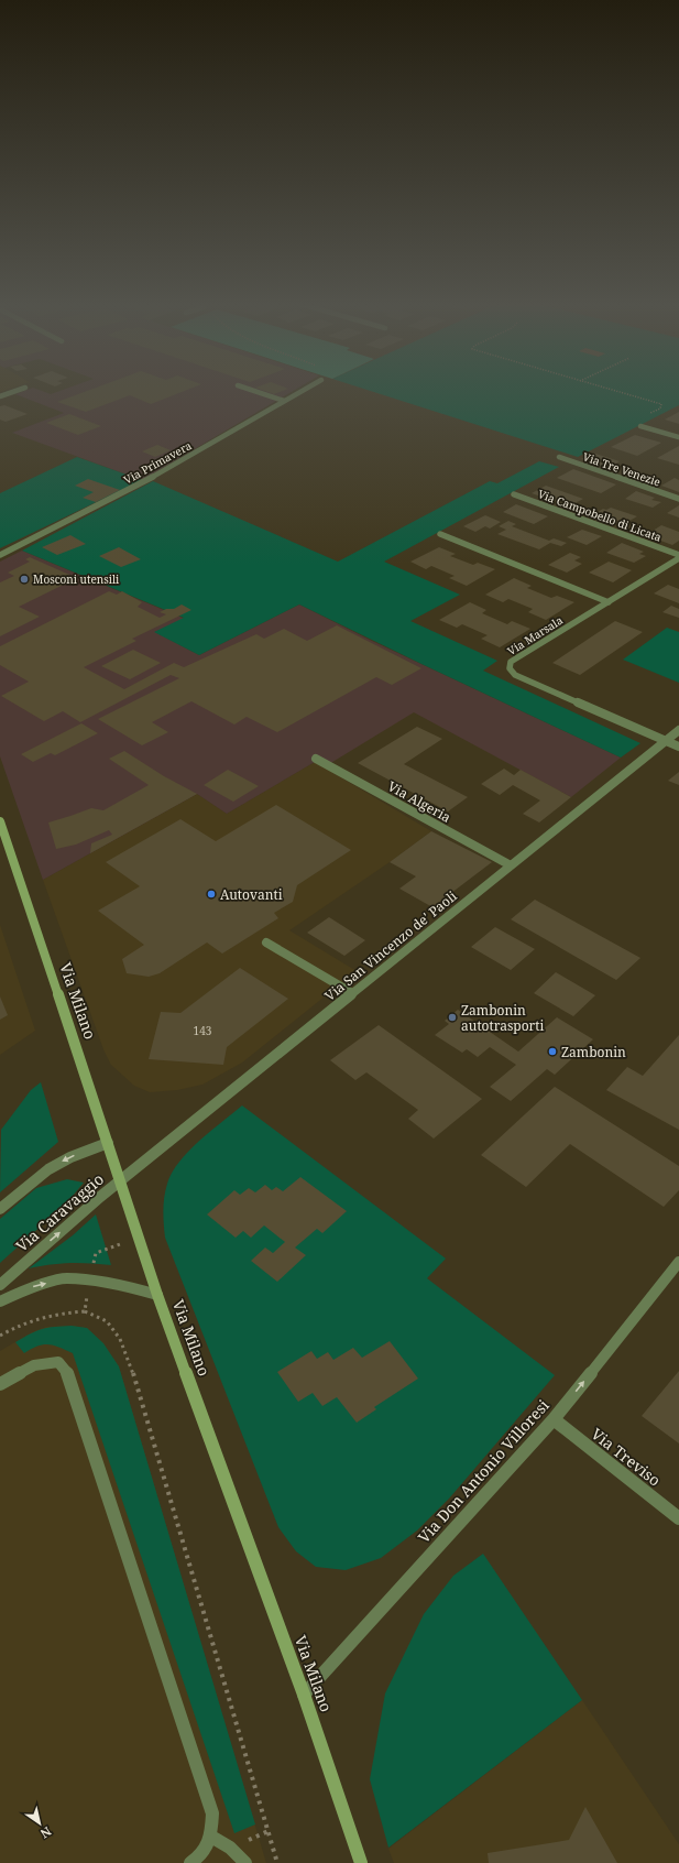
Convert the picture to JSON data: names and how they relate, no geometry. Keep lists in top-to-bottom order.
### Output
{
  "streets": {
    "main road": ["Via Milano"],
    "street": [
      "Via Primavera",
      "Via Tre Venezie",
      "Via Campobello di Licata",
      "Via Marsala",
      "Via Algeria",
      "Via San Vincenzo de' Paoli",
      "Via Caravaggio",
      "Via Treviso",
      "Via Don Antonio Villoresi"
    ]
  },
  "crossings": [
    ["Via Campobello di Licata", "Via Marsala"],
    ["Via Marsala", "Via San Vincenzo de' Paoli"],
    ["Via Algeria", "Via San Vincenzo de' Paoli"],
    ["Via San Vincenzo de' Paoli", "Via Milano"],
    ["Via San Vincenzo de' Paoli", "Via Caravaggio"],
    ["Via Milano", "Via Caravaggio"],
    ["Via Milano", "Via Don Antonio Villoresi"],
    ["Via Treviso", "Via Don Antonio Villoresi"]
  ],
  "one_way": ["Via Don Antonio Villoresi"],
  "places": [
    "Mosconi utensili",
    "Autovanti",
    "Zambonin autotrasporti",
    "Zambonin"
  ],
  "house_numbers": ["143"],
  "north": "bottom right"
}
